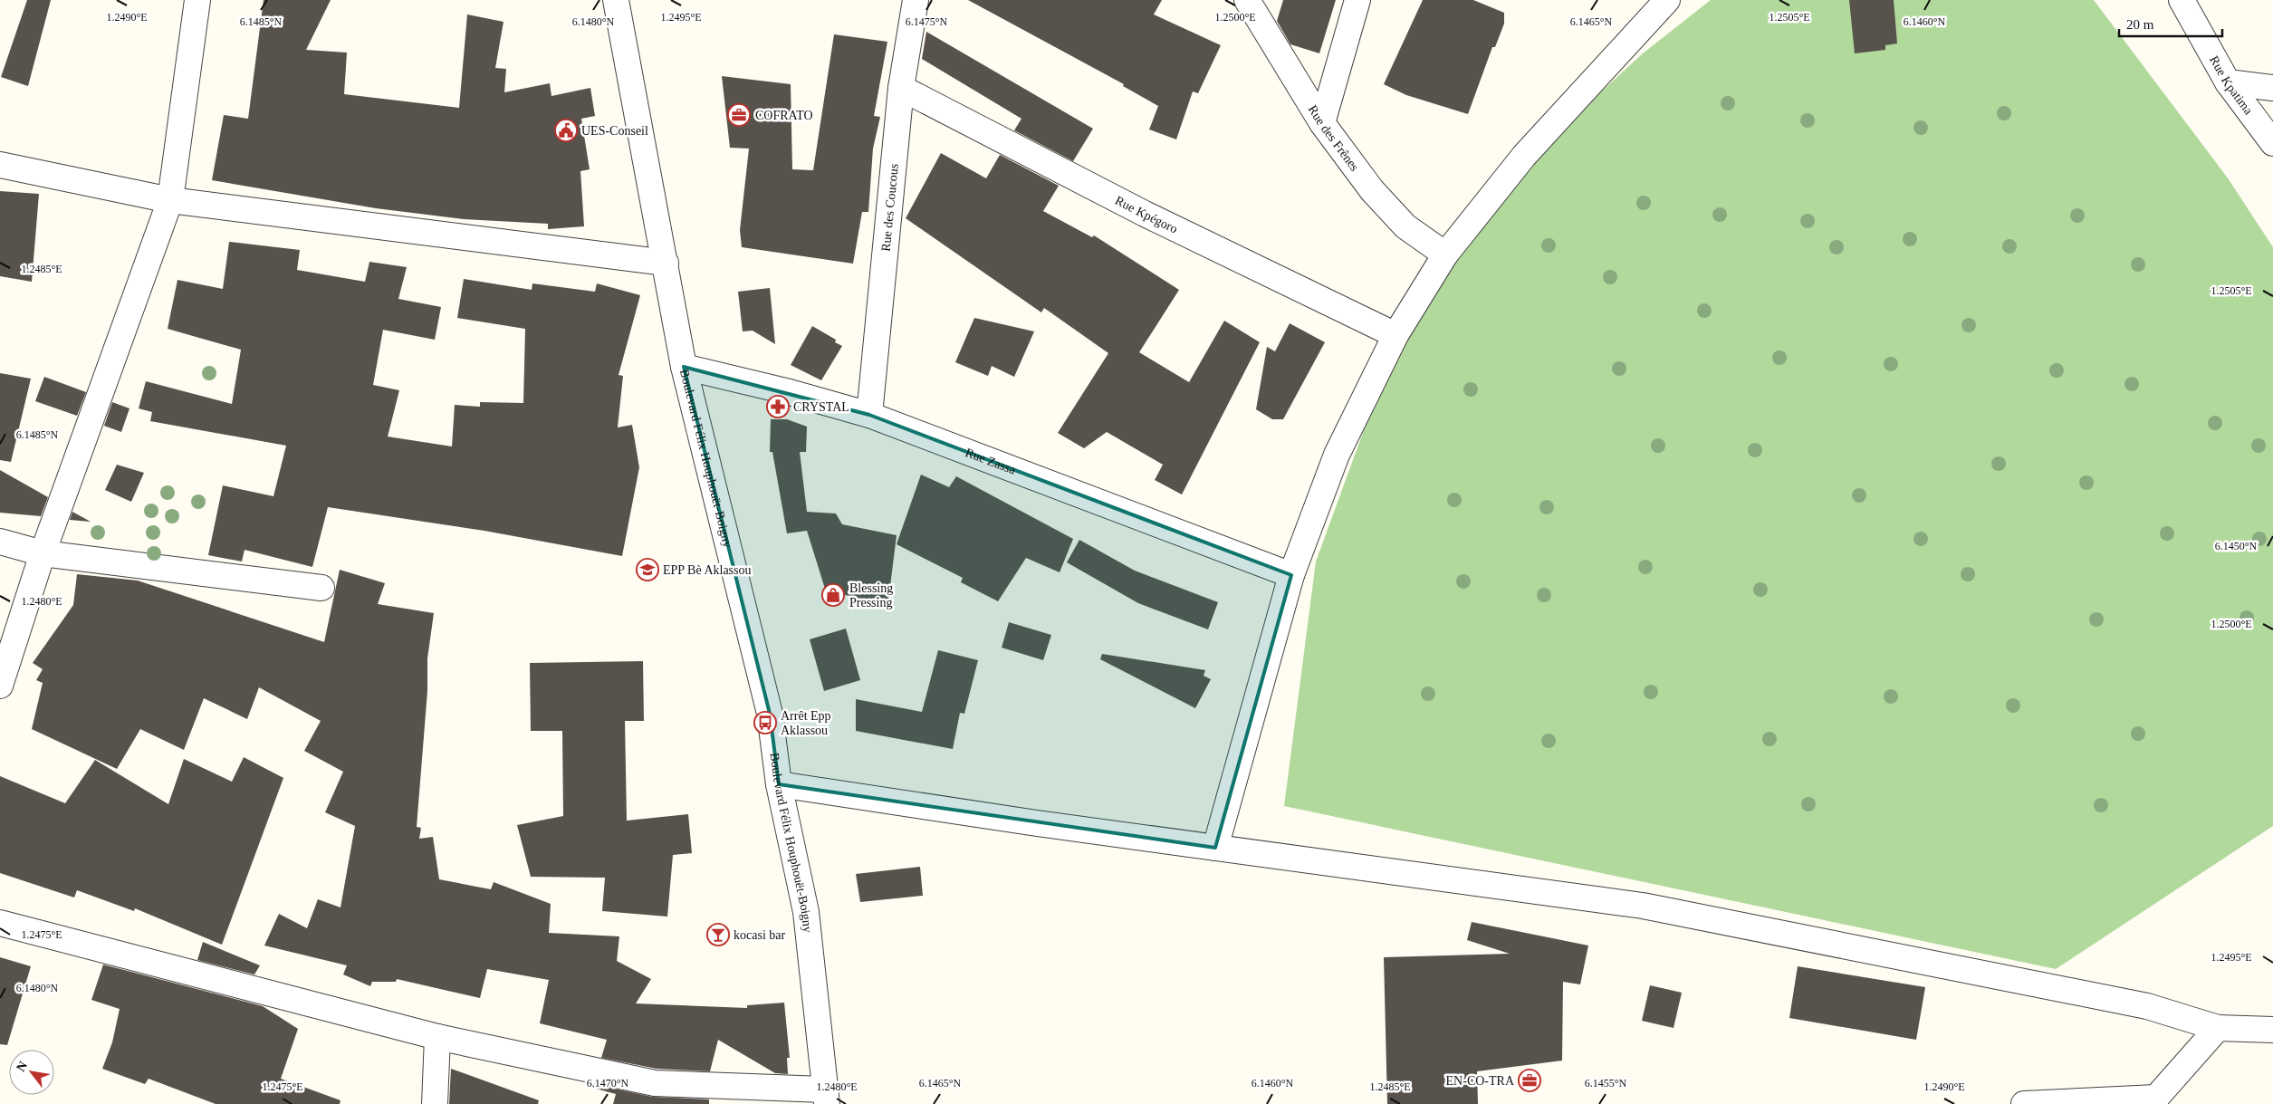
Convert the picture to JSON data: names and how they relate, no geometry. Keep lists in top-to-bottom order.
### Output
{
  "streets": {
    "street": [
      "Rue Kpatima",
      "Rue des Frênes",
      "Rue des Coucous",
      "Rue Kpégoro",
      "Boulevard Félix Houphouët-Boigny",
      "Rue Zassa"
    ]
  },
  "crossings": [
    ["Rue des Coucous", "Rue Kpégoro"],
    ["Rue des Coucous", "Rue Zassa"],
    ["Boulevard Félix Houphouët-Boigny", "Rue Zassa"]
  ],
  "places": {
    "office": ["COFRATO", "EN-CO-TRA"],
    "public building": ["UES-Conseil"],
    "pharmacy": ["CRYSTAL"],
    "school or university": ["EPP Bè Aklassou"],
    "shop": ["Blessing Pressing"],
    "bus stop": ["Arrêt Epp Aklassou"],
    "bar": ["kocasi bar"]
  },
  "scale_bar": "20 m",
  "north": "top left",
  "coordinates": [
    "1.2505°E",
    "1.2490°E",
    "1.2495°E",
    "1.2500°E",
    "6.1485°N",
    "6.1480°N",
    "6.1475°N",
    "6.1465°N",
    "6.1460°N",
    "1.2485°E",
    "6.1450°N",
    "1.2480°E",
    "1.2475°E",
    "6.1470°N",
    "6.1455°N"
  ]
}
